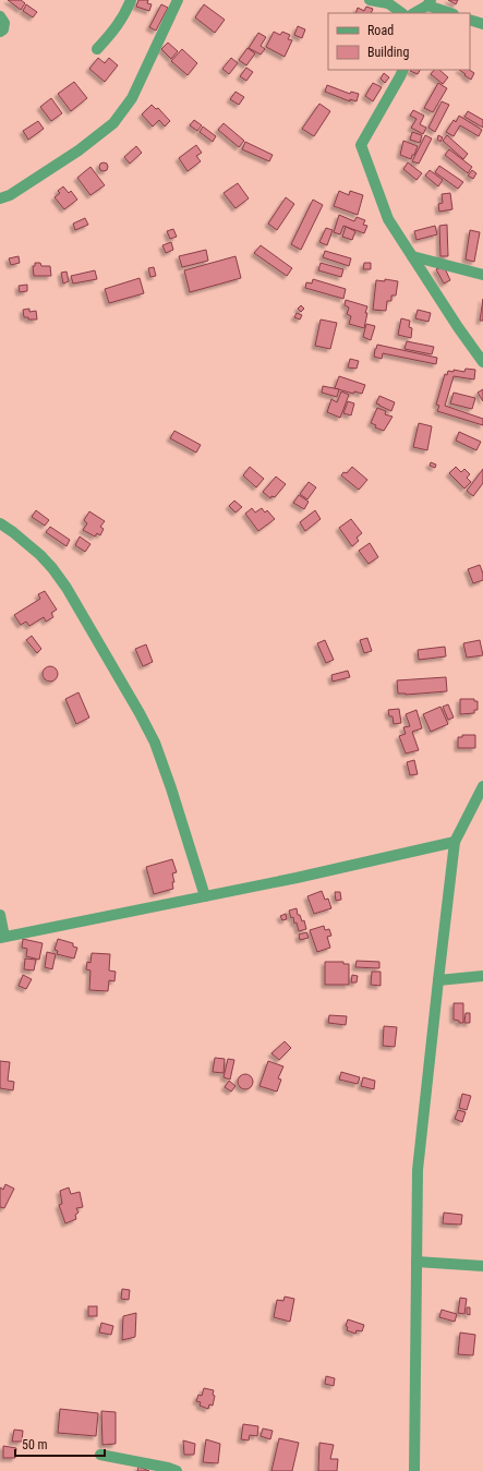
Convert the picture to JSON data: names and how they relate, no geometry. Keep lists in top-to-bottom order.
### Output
{
  "legend": ["Road", "Building"],
  "scale_bar": "50 m"
}
